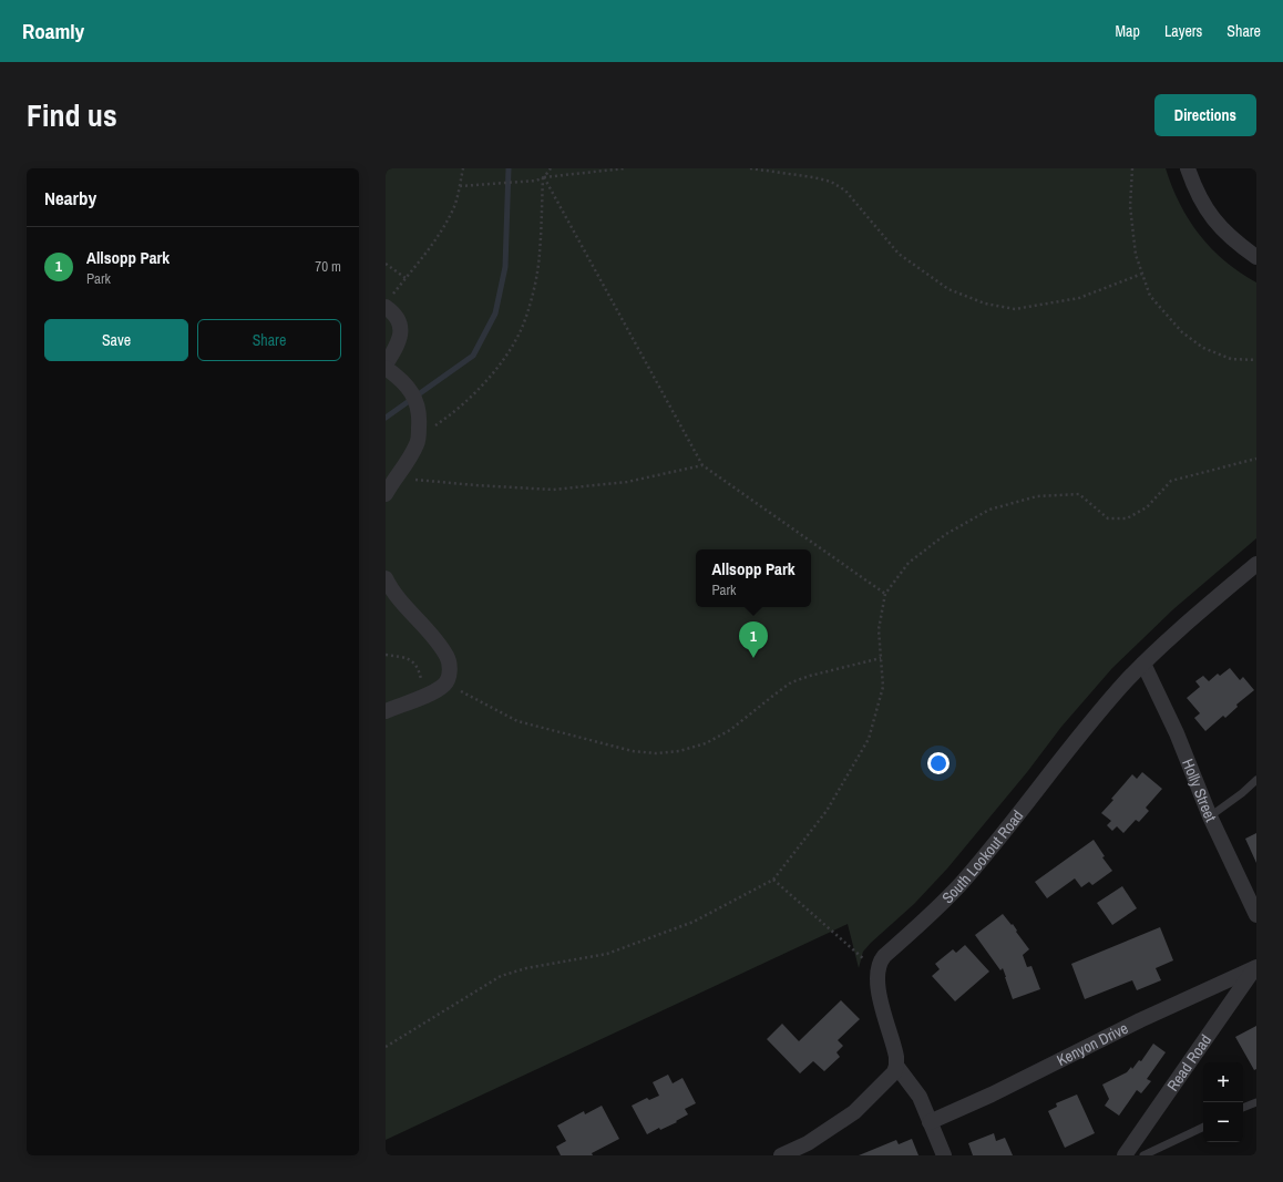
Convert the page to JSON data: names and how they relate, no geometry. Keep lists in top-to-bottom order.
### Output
{
  "streets": {
    "street": [
      "Holly Street",
      "South Lookout Road",
      "Kenyon Drive",
      "Read Road"
    ]
  },
  "crossings": [
    ["Holly Street", "South Lookout Road"],
    ["Kenyon Drive", "Read Road"]
  ],
  "page": {
    "header": "Roamly",
    "nav": ["Map", "Layers", "Share"],
    "title": "Find us",
    "buttons": [
      "Directions",
      ["Save", "Share"]
    ],
    "heading": "Nearby",
    "list": [
      {
        "mark": "1",
        "name": "Allsopp Park",
        "note": "Park",
        "value": "70 m"
      }
    ],
    "popup": ["Allsopp Park", "Park"],
    "pins": "1",
    "map_buttons": ["+", "−"]
  }
}
